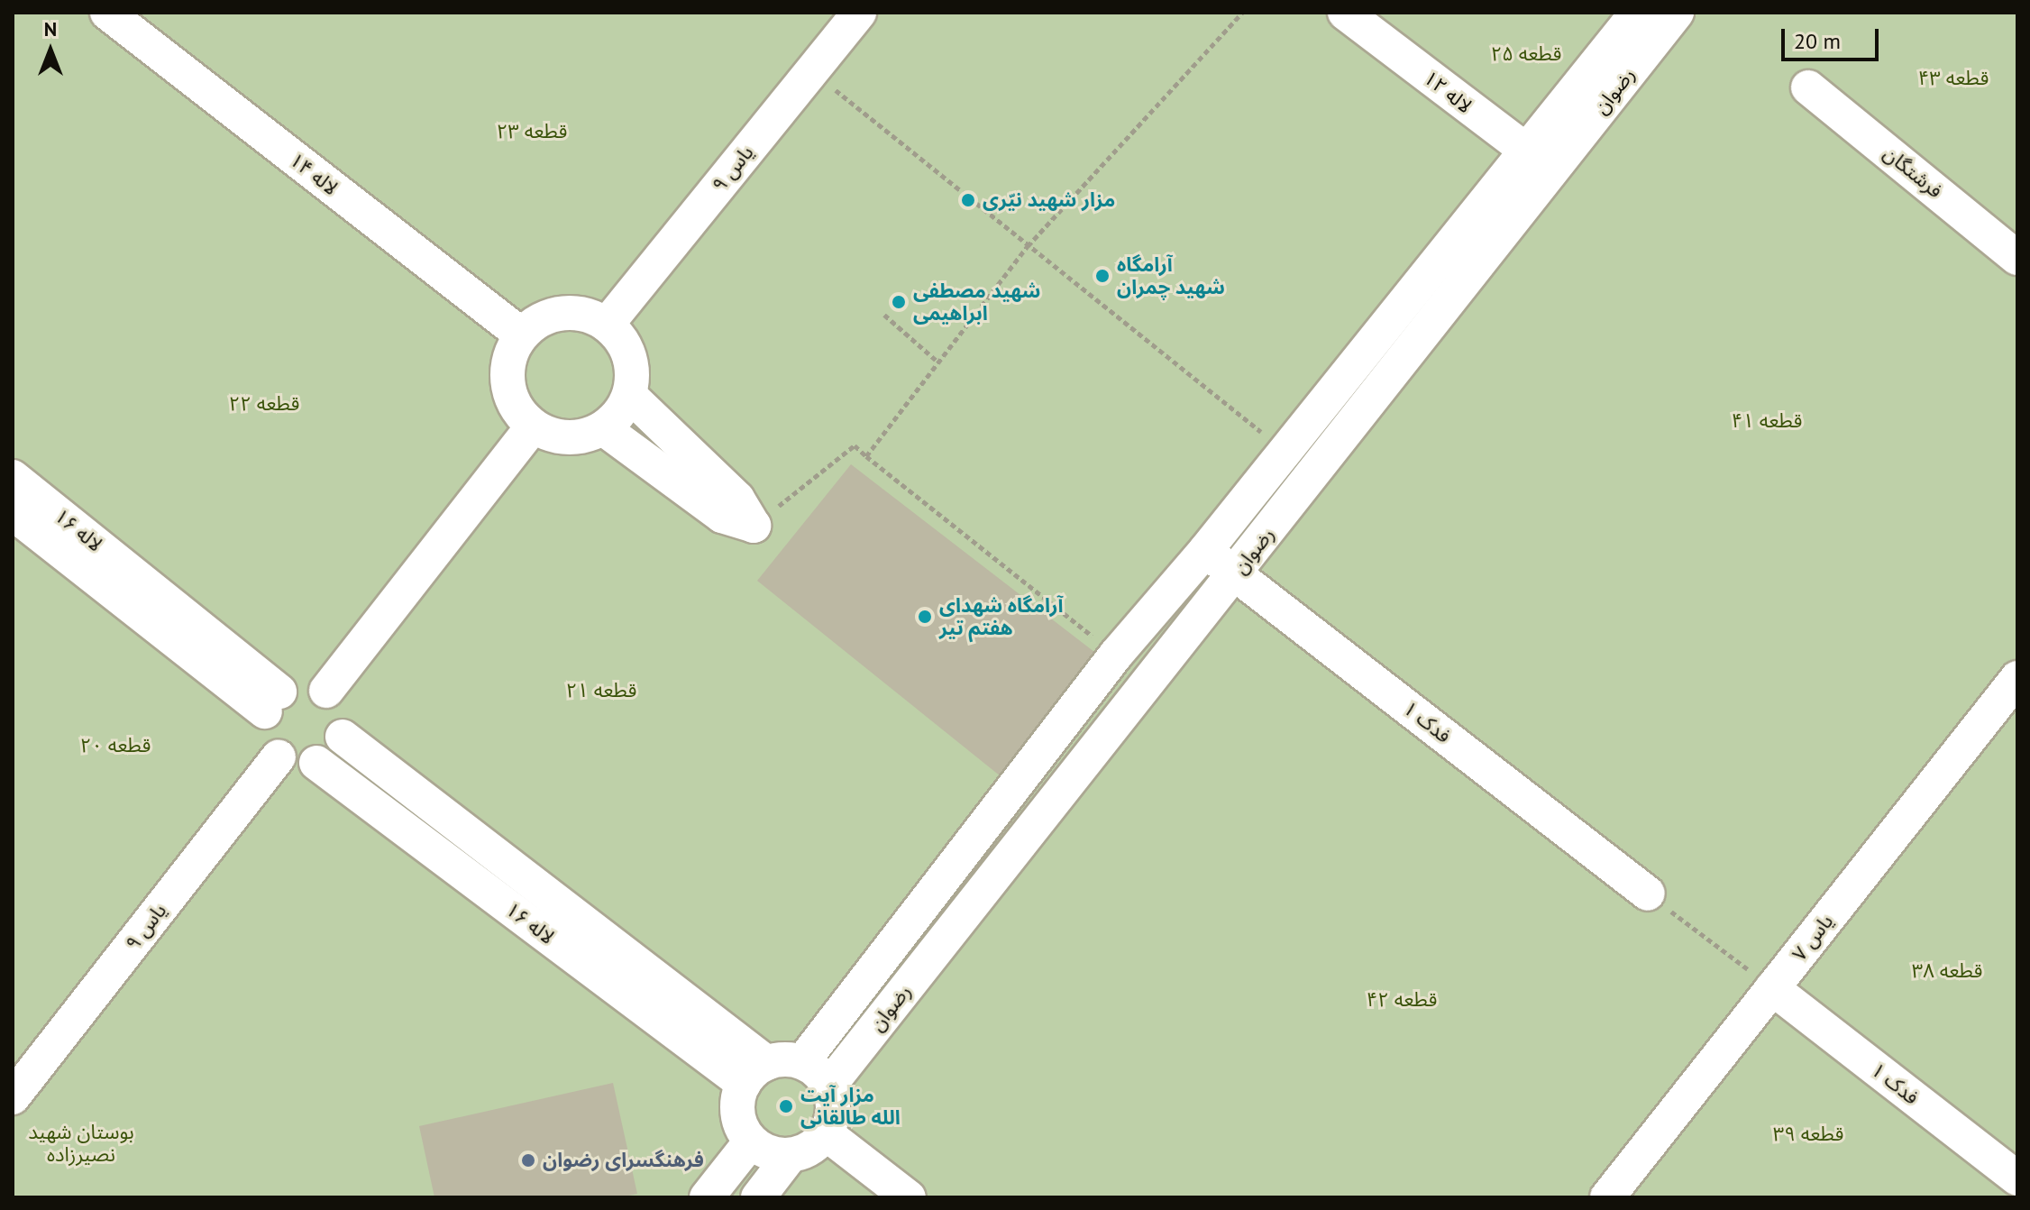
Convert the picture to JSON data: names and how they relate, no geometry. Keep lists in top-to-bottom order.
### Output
{
  "streets": {
    "lane": [
      "رضوان",
      "لاله ۱۲",
      "یاس ۹",
      "فرشتگان",
      "لاله ۱۴",
      "لاله ۱۶",
      "فدک ۱",
      "یاس ۷"
    ]
  },
  "crossings": [
    ["رضوان", "لاله ۱۲"],
    ["رضوان", "لاله ۱۶"],
    ["رضوان", "فدک ۱"],
    ["یاس ۹", "لاله ۱۴"],
    ["یاس ۹", "لاله ۱۶"],
    ["فدک ۱", "یاس ۷"]
  ],
  "parks": [
    "قطعه ۲۵",
    "قطعه ۴۳",
    "قطعه ۲۳",
    "قطعه ۲۲",
    "قطعه ۴۱",
    "قطعه ۲۱",
    "قطعه ۲۰",
    "قطعه ۳۸",
    "قطعه ۴۲",
    "بوستان شهید نصیرزاده",
    "قطعه ۳۹"
  ],
  "places": [
    "مزار شهید نیّری",
    "آرامگاه شهید چمران",
    "شهید مصطفی ابراهیمی",
    "آرامگاه شهدای هفتم تیر",
    "مزار آیت الله طالقانی",
    "فرهنگسرای رضوان"
  ],
  "scale_bar": "20 m",
  "north": "top"
}
